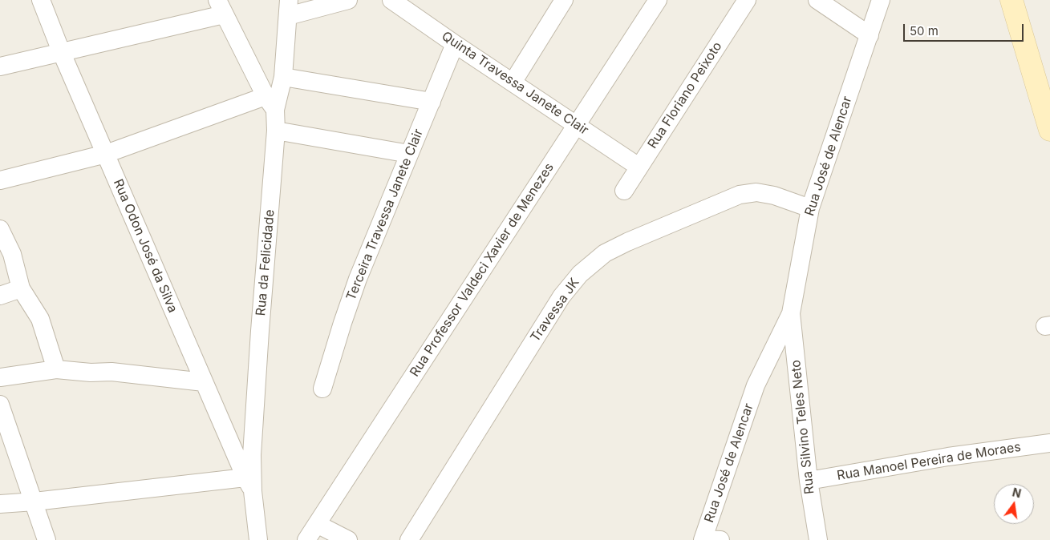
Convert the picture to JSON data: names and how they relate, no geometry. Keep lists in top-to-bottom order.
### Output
{
  "streets": {
    "street": [
      "Quinta Travessa Janete Clair",
      "Rua Floriano Peixoto",
      "Rua José de Alencar",
      "Terceira Travessa Janete Clair",
      "Rua Odon José da Silva",
      "Rua da Felicidade",
      "Rua Professor Valdeci Xavier de Menezes",
      "Travessa JK",
      "Rua Silvino Teles Neto",
      "Rua Manoel Pereira de Moraes"
    ]
  },
  "crossings": [
    ["Quinta Travessa Janete Clair", "Rua Floriano Peixoto"],
    ["Quinta Travessa Janete Clair", "Terceira Travessa Janete Clair"],
    ["Quinta Travessa Janete Clair", "Rua Professor Valdeci Xavier de Menezes"],
    ["Rua José de Alencar", "Travessa JK"],
    ["Rua José de Alencar", "Rua Silvino Teles Neto"],
    ["Rua Odon José da Silva", "Rua da Felicidade"],
    ["Rua Silvino Teles Neto", "Rua Manoel Pereira de Moraes"]
  ],
  "scale_bar": "50 m",
  "north": "top"
}
